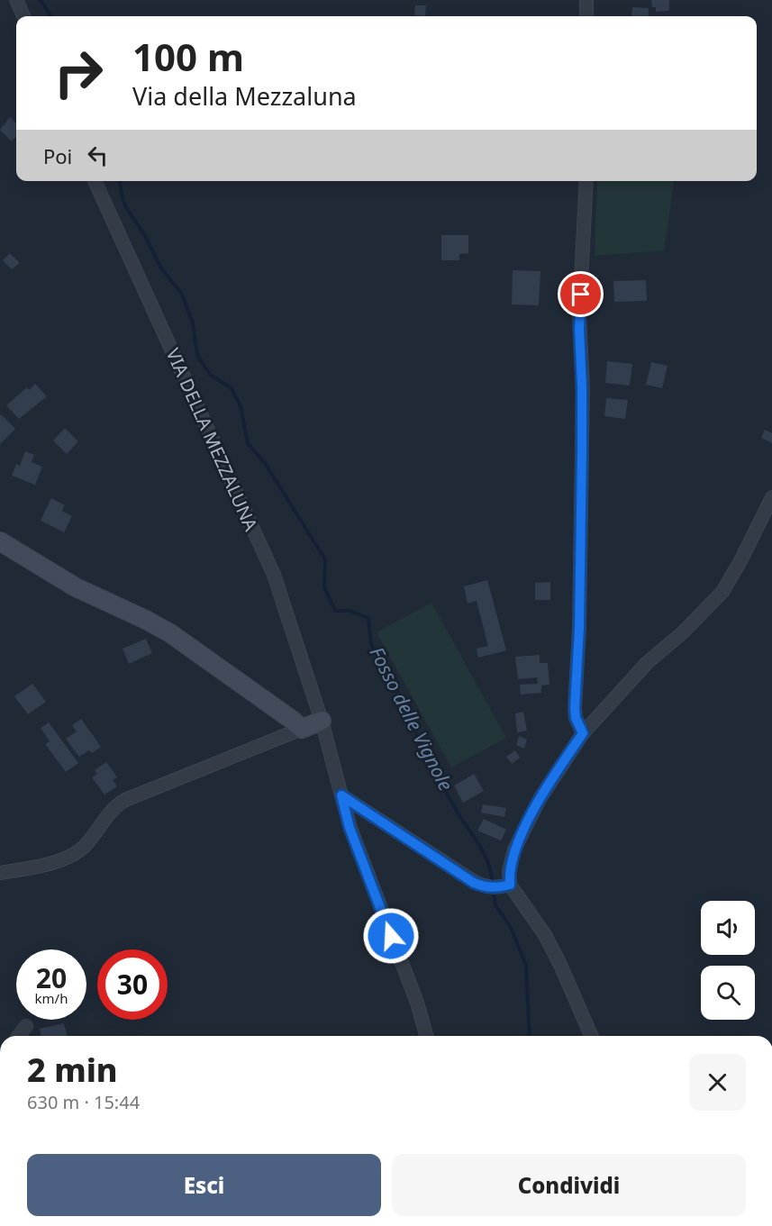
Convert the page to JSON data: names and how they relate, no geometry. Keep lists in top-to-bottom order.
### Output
{
  "streets": {
    "street": ["VIA DELLA MEZZALUNA"]
  },
  "water": ["Fosso delle Vignole"],
  "page": {
    "turn": ["100 m", "Via della Mezzaluna"],
    "then": "Poi",
    "speed": "20 km/h",
    "limit": "30",
    "heading": ["2 min", "630 m · 15:44"],
    "buttons": ["Esci", "Condividi"]
  }
}
